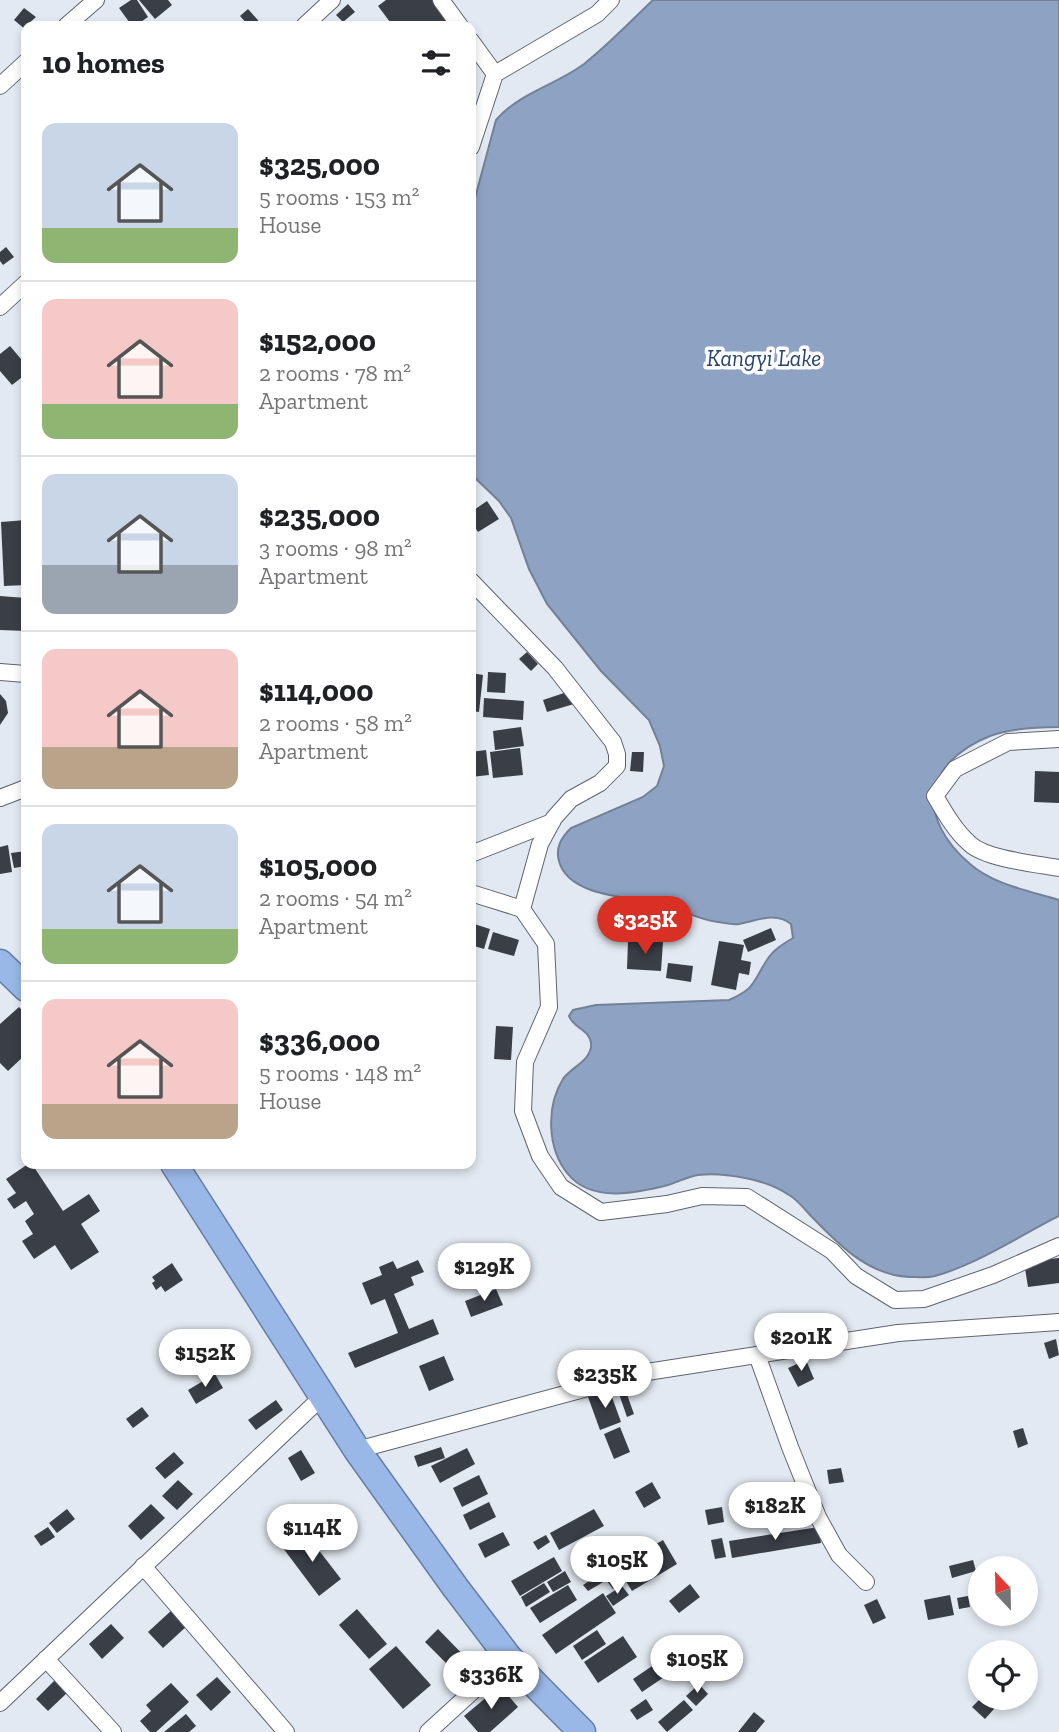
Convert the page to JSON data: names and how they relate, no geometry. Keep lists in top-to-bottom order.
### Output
{
  "water": ["Kangyi Lake"],
  "north": "top",
  "page": {
    "heading": "10 homes",
    "list": [
      {
        "name": "$325,000",
        "note": "5 rooms · 153 m² · House"
      },
      {
        "name": "$152,000",
        "note": "2 rooms · 78 m² · Apartment"
      },
      {
        "name": "$235,000",
        "note": "3 rooms · 98 m² · Apartment"
      },
      {
        "name": "$114,000",
        "note": "2 rooms · 58 m² · Apartment"
      },
      {
        "name": "$105,000",
        "note": "2 rooms · 54 m² · Apartment"
      },
      {
        "name": "$336,000",
        "note": "5 rooms · 148 m² · House"
      }
    ],
    "price": [
      "$325K",
      "$129K",
      "$201K",
      "$152K",
      "$235K",
      "$182K",
      "$114K",
      "$105K",
      "$105K",
      "$336K"
    ]
  }
}
